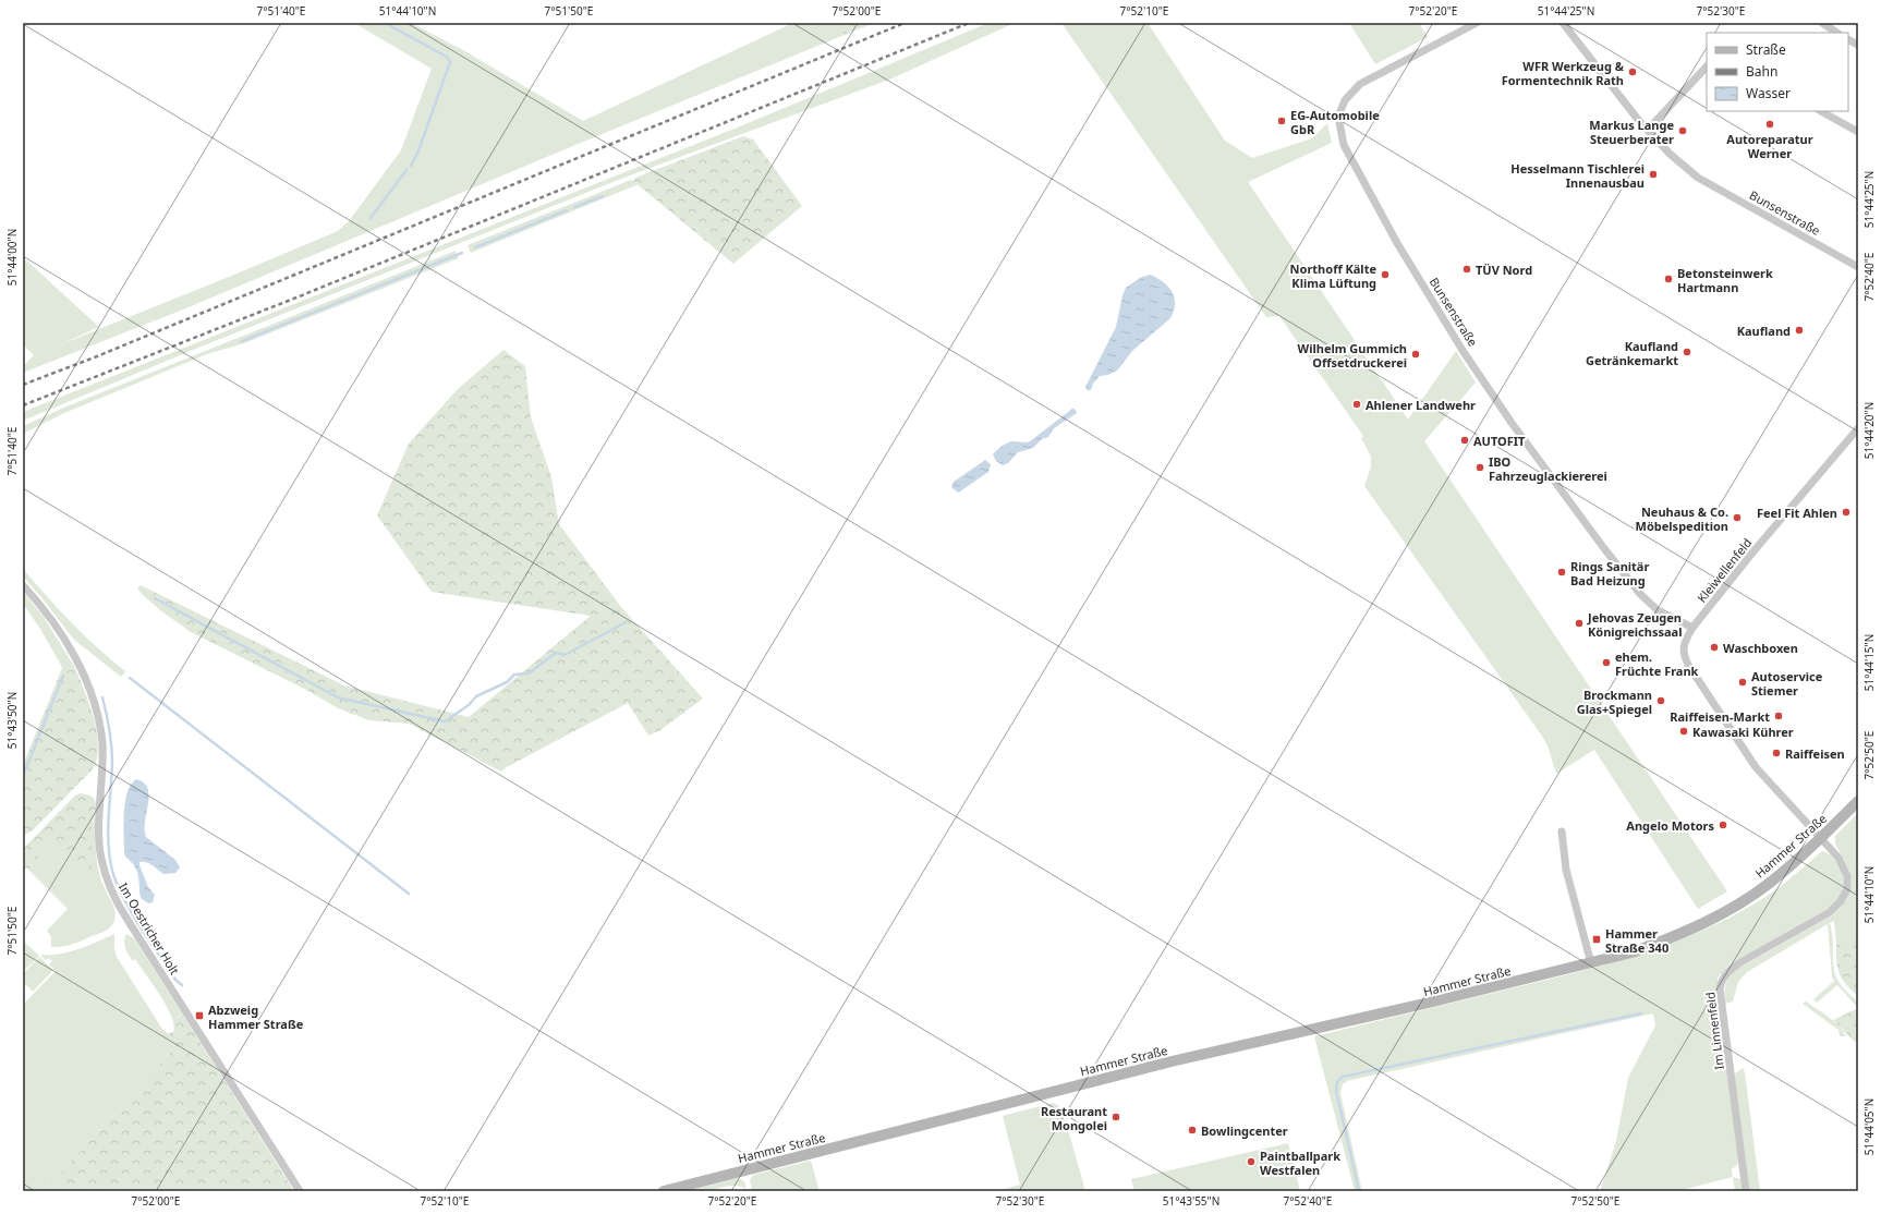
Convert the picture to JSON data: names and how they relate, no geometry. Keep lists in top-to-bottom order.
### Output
{
  "streets": {
    "main road": ["Hammer Straße"],
    "street": [
      "Bunsenstraße",
      "Kleiwellenfeld",
      "Im Oestricher Holt",
      "Im Linnenfeld"
    ]
  },
  "crossings": [
    ["Bunsenstraße", "Kleiwellenfeld"],
    ["Kleiwellenfeld", "Hammer Straße"],
    ["Kleiwellenfeld", "Im Linnenfeld"],
    ["Hammer Straße", "Im Linnenfeld"]
  ],
  "places": {
    "other": [
      "WFR Werkzeug & Formentechnik Rath",
      "EG-Automobile GbR",
      "Autoreparatur Werner",
      "Markus Lange Steuerberater",
      "Hesselmann Tischlerei Innenausbau",
      "TÜV Nord",
      "Northoff Kälte Klima Lüftung",
      "Betonsteinwerk Hartmann",
      "Kaufland",
      "Kaufland Getränkemarkt",
      "Wilhelm Gummich Offsetdruckerei",
      "Ahlener Landwehr",
      "AUTOFIT",
      "IBO Fahrzeuglackiererei",
      "Feel Fit Ahlen",
      "Neuhaus & Co. Möbelspedition",
      "Rings Sanitär Bad Heizung",
      "Jehovas Zeugen Königreichssaal",
      "Waschboxen",
      "ehem. Früchte Frank",
      "Autoservice Stiemer",
      "Brockmann Glas+Spiegel",
      "Raiffeisen-Markt",
      "Kawasaki Kührer",
      "Raiffeisen",
      "Angelo Motors",
      "Restaurant Mongolei",
      "Bowlingcenter",
      "Paintballpark Westfalen"
    ],
    "transit": ["Hammer Straße 340", "Abzweig Hammer Straße"]
  },
  "legend": ["Straße", "Bahn", "Wasser"],
  "coordinates": [
    "7°51'40\"E",
    "51°44'10\"N",
    "7°51'50\"E",
    "7°52'00\"E",
    "7°52'10\"E",
    "7°52'20\"E",
    "51°44'25\"N",
    "7°52'30\"E",
    "51°44'00\"N",
    "7°52'40\"E",
    "51°44'20\"N",
    "51°44'15\"N",
    "51°43'50\"N",
    "7°52'50\"E",
    "51°44'05\"N",
    "51°43'55\"N"
  ]
}
